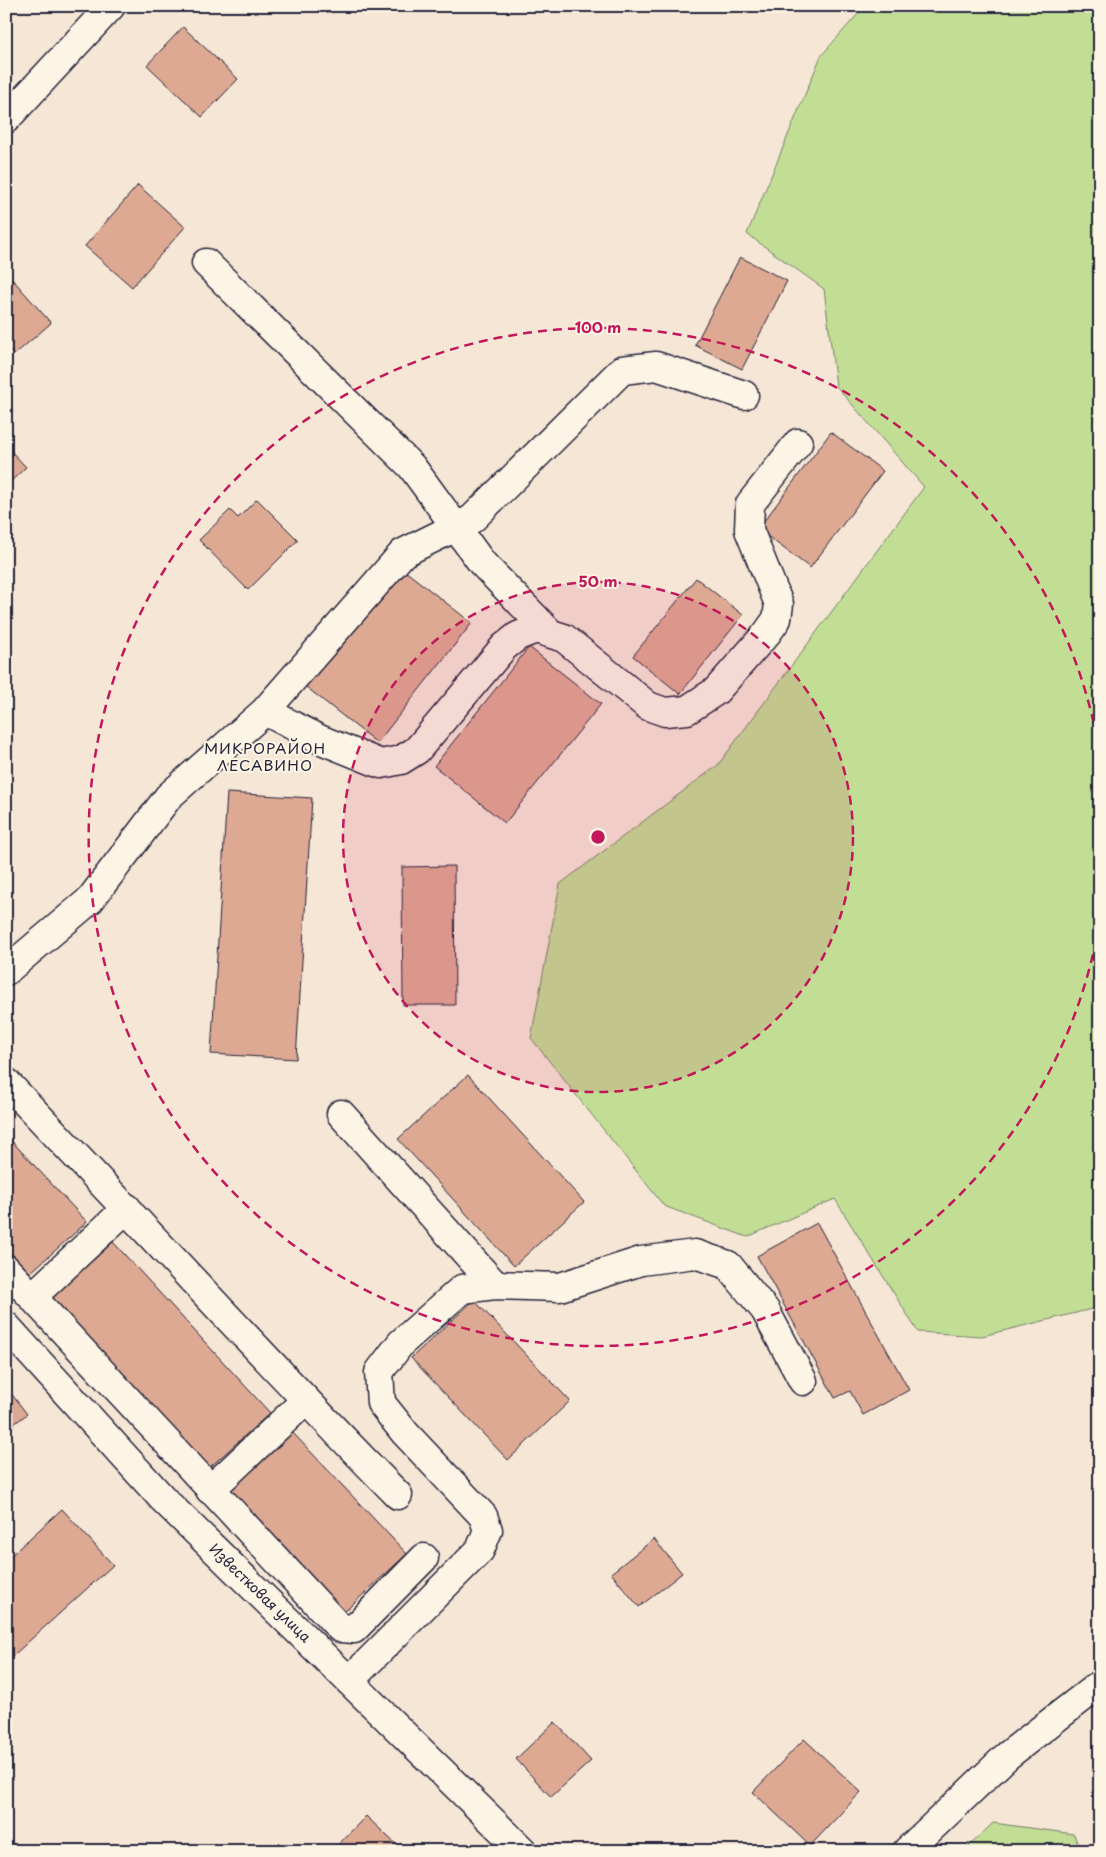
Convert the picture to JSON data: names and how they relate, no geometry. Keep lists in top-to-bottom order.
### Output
{
  "streets": {
    "lane": ["Известковая улица"]
  },
  "districts": ["МИКРОРАЙОН ЛЕСАВИНО"],
  "rings": ["100 m", "50 m"]
}
